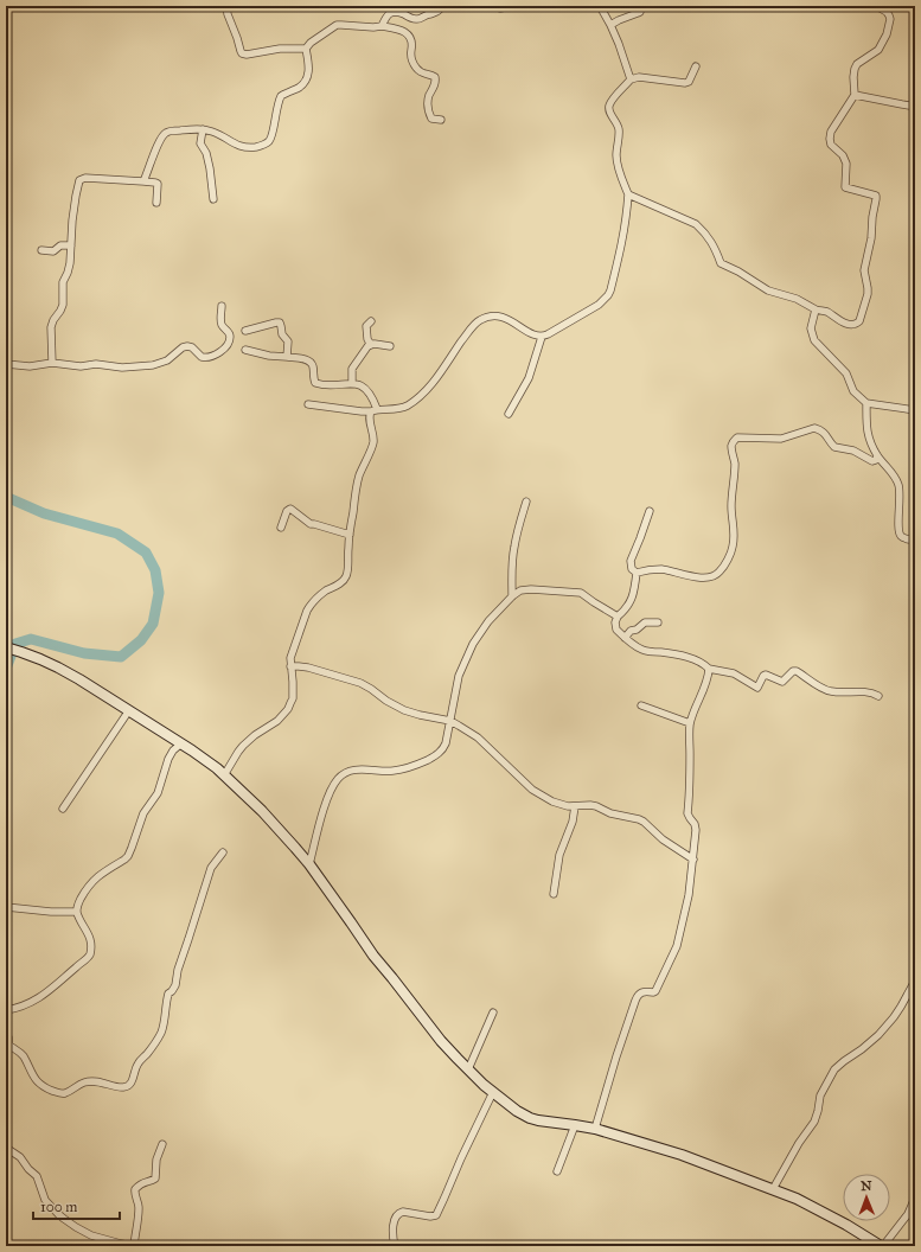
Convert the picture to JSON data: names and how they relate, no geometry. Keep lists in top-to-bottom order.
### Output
{
  "scale_bar": "100 m",
  "north": "top"
}
